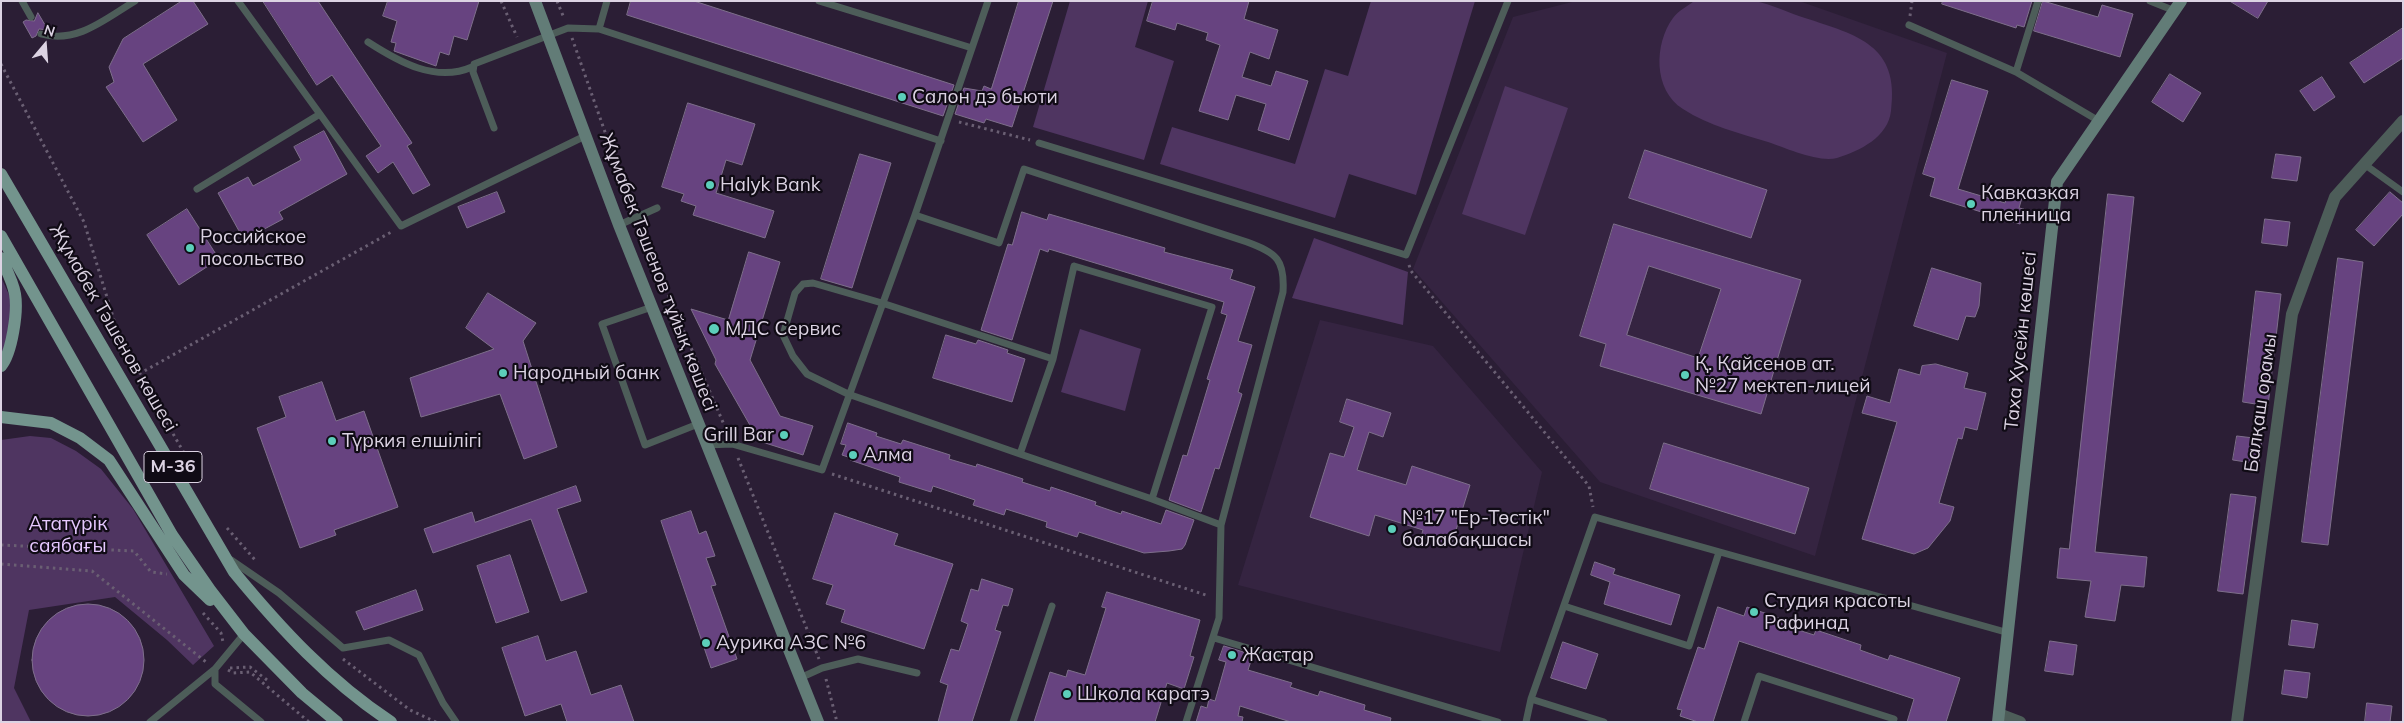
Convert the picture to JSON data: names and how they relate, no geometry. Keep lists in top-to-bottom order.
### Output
{
  "streets": {
    "main road": ["Жұмабек Тәшенов көшесі", "M-36"],
    "street": ["Жұмабек Тәшенов тұйық көшесі", "Таха Хусейн көшесі", "Балқаш орамы"]
  },
  "parks": ["Ататүрік саябағы"],
  "places": [
    "Салон дэ бьюти",
    "Halyk Bank",
    "Кавказкая пленница",
    "Российское посольство",
    "МДС Сервис",
    "Народный банк",
    "Қ. Қайсенов ат. №27 мектеп-лицей",
    "Grill Bar",
    "Түркия елшілігі",
    "Алма",
    "№17 \"Ер-Төстік\" балабақшасы",
    "Студия красоты Рафинад",
    "Аурика АЗС №6",
    "Жастар",
    "Школа каратэ"
  ],
  "north": "top"
}
